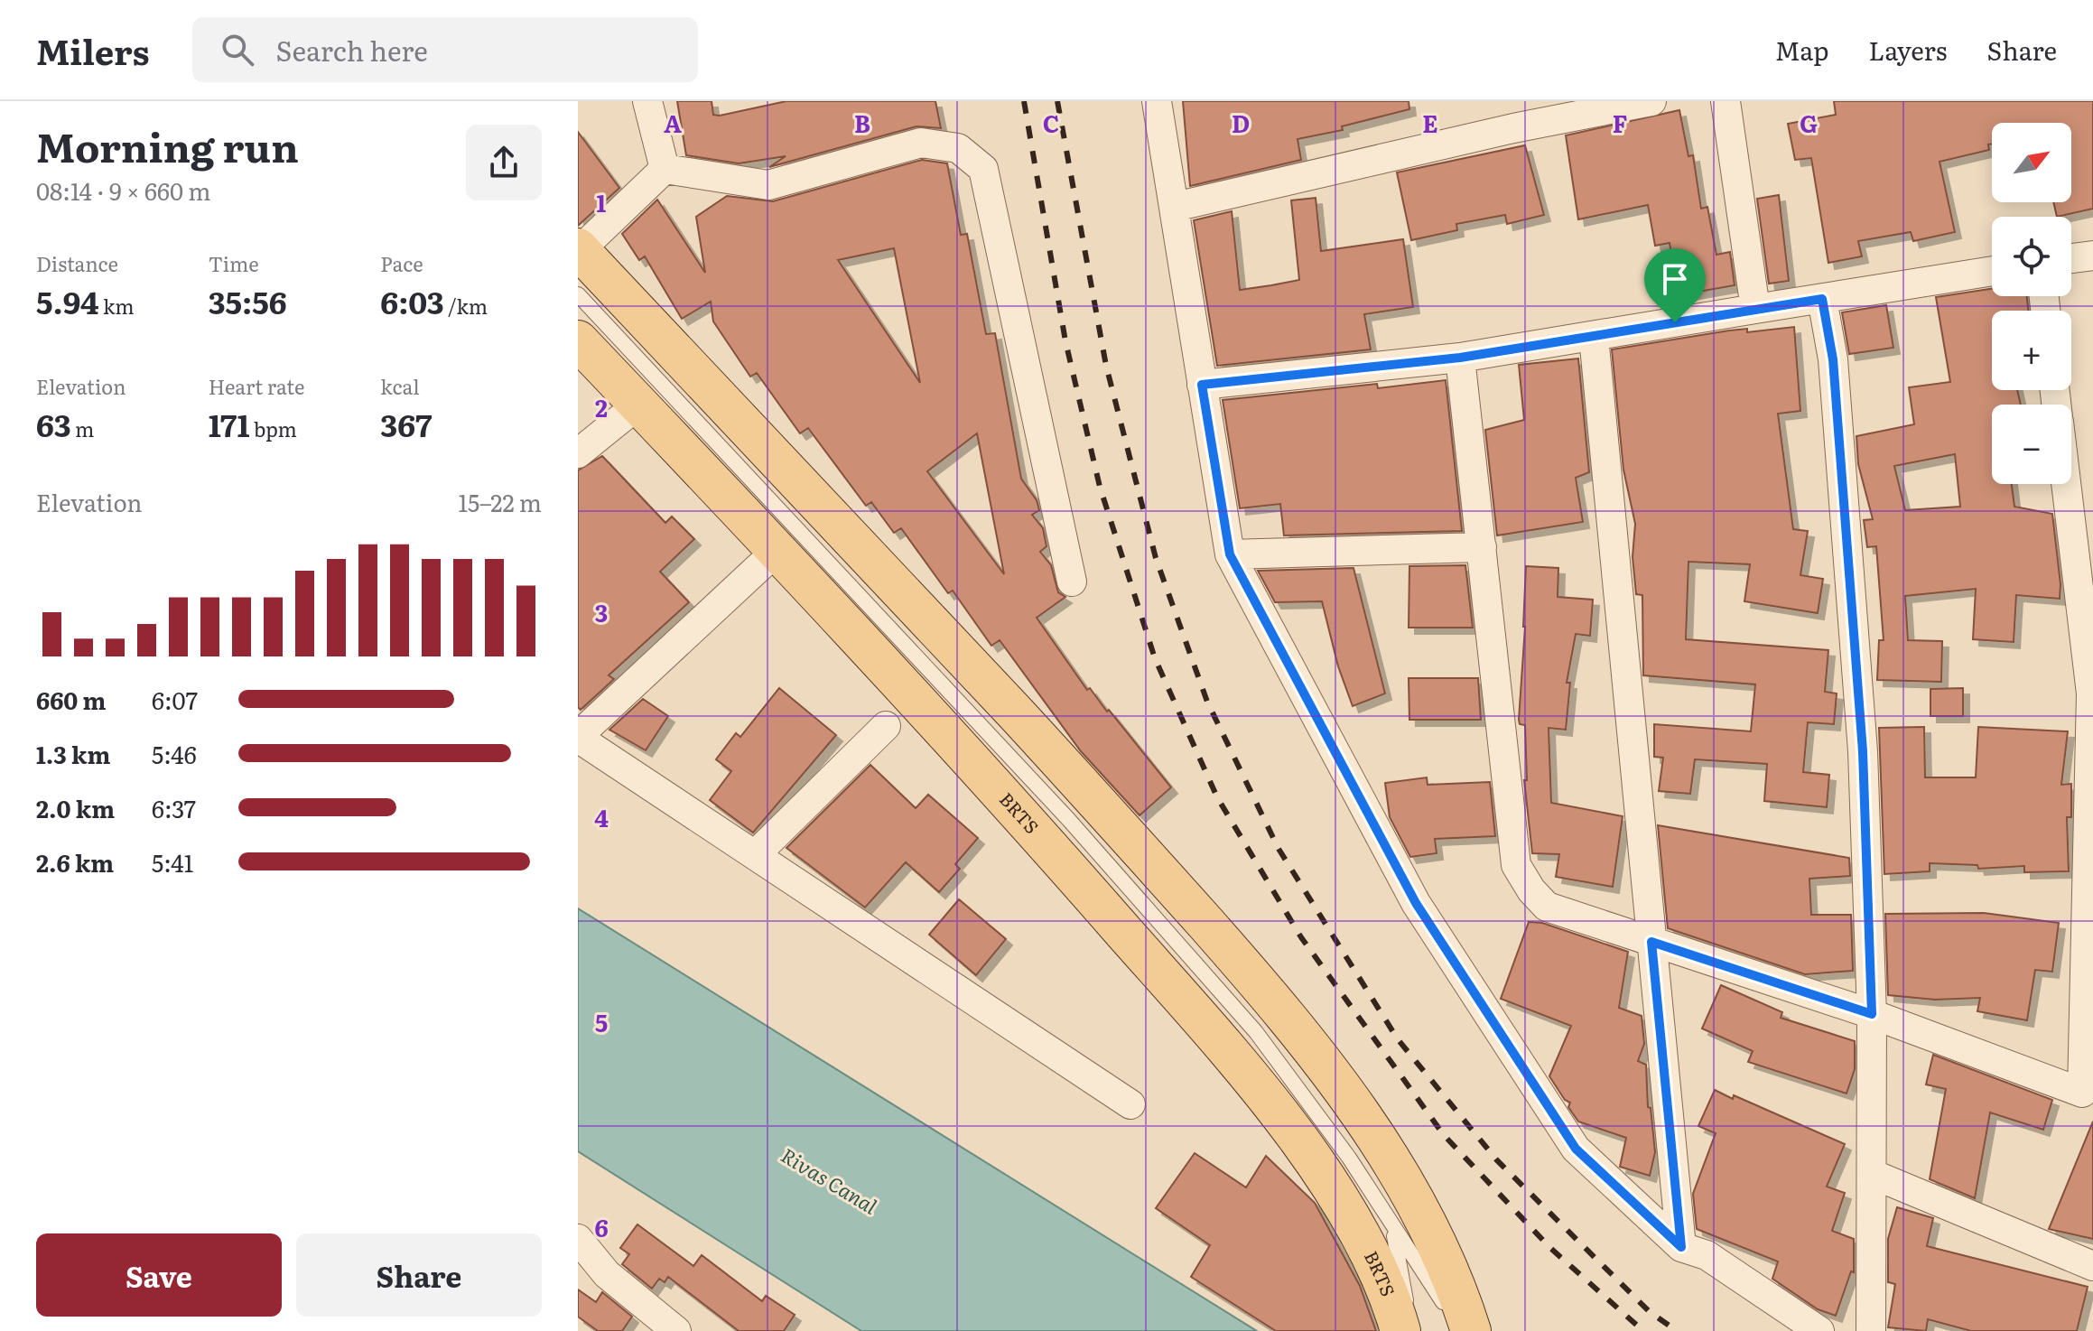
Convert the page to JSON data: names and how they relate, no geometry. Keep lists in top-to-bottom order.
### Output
{
  "streets": {
    "main road": ["BRTS"]
  },
  "water": ["Rivas Canal"],
  "north": "top right",
  "page": {
    "header": "Milers",
    "search": "Search here",
    "nav": ["Map", "Layers", "Share"],
    "heading": ["Morning run", "08:14 · 9 × 660 m"],
    "map_buttons": ["+", "−"],
    "stats": [
      ["Distance", "5.94 km"],
      ["Time", "35:56"],
      ["Pace", "6:03 /km"],
      ["Elevation", "63 m"],
      ["Heart rate", "171 bpm"],
      ["kcal", "367"]
    ],
    "chart": ["Elevation", "15–22 m"],
    "list": [
      {
        "name": "660 m",
        "note": "6:07"
      },
      {
        "name": "1.3 km",
        "note": "5:46"
      },
      {
        "name": "2.0 km",
        "note": "6:37"
      },
      {
        "name": "2.6 km",
        "note": "5:41"
      }
    ],
    "buttons": ["Save", "Share"]
  },
  "grid": {
    "columns": [
      "A",
      "B",
      "C",
      "D",
      "E",
      "F",
      "G"
    ],
    "rows": [
      "1",
      "2",
      "3",
      "4",
      "5",
      "6"
    ]
  }
}
